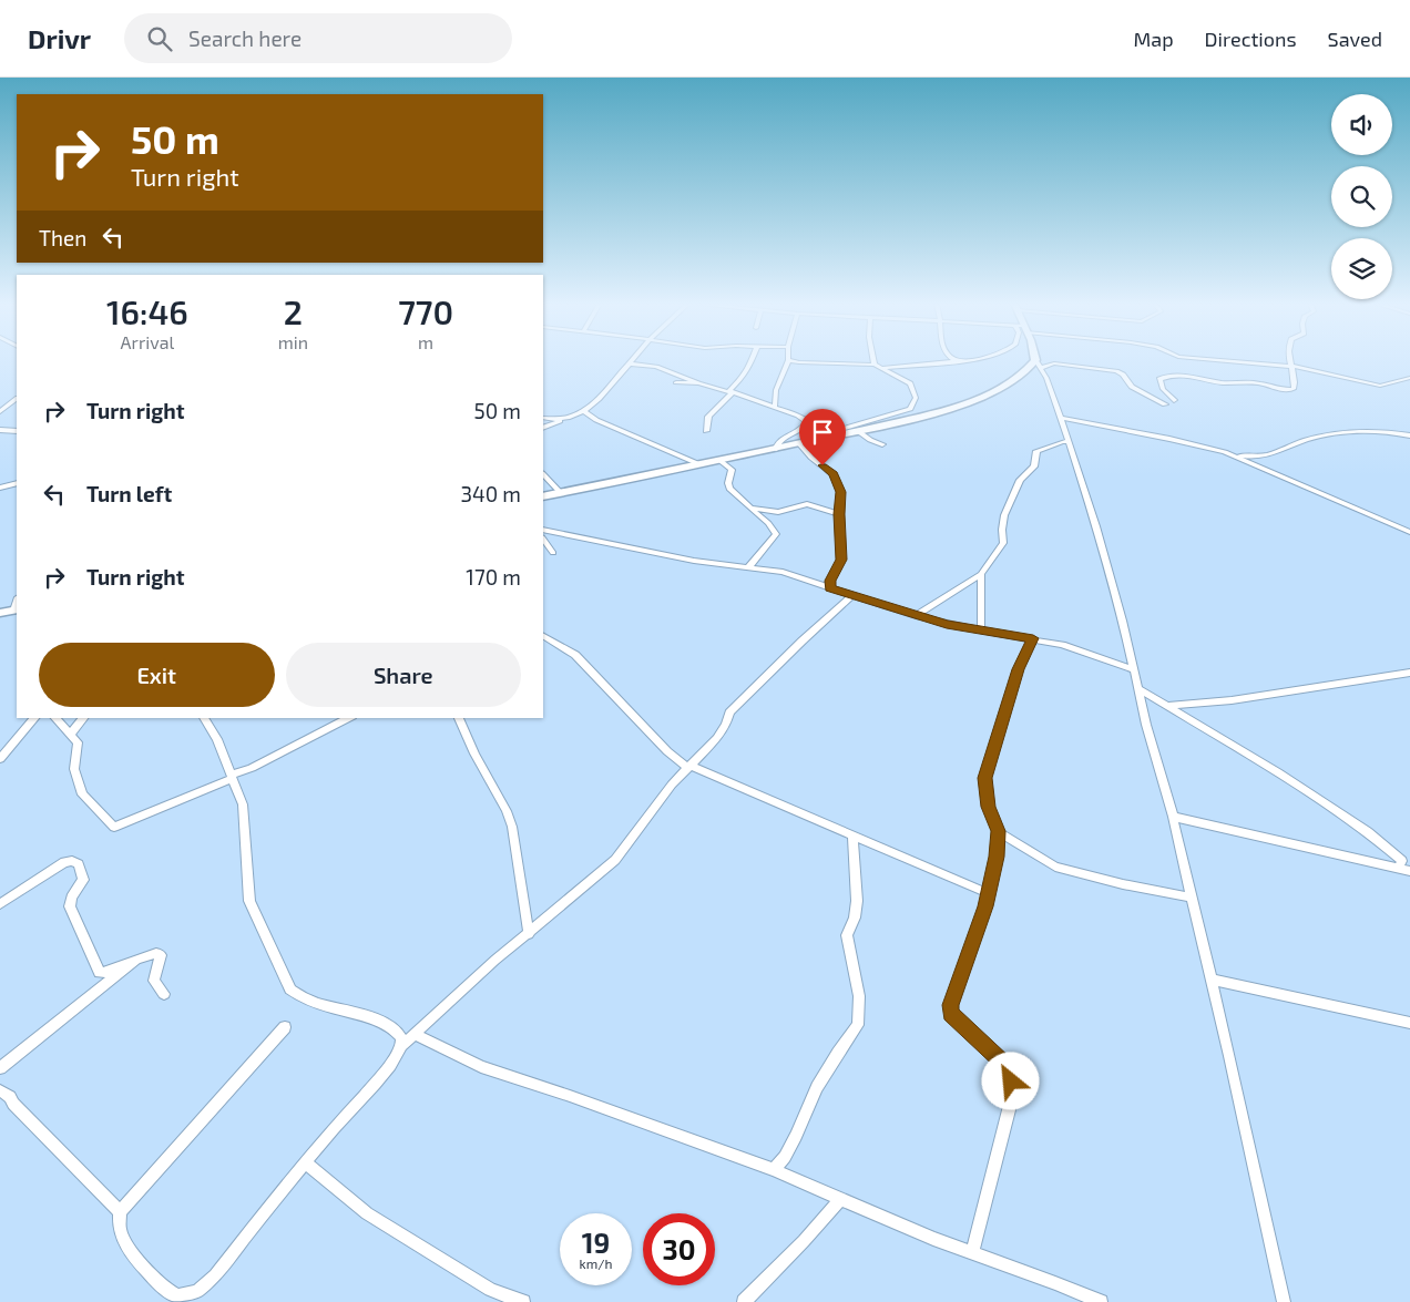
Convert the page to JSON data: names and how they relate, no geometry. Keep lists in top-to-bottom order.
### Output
{
  "page": {
    "header": "Drivr",
    "search": "Search here",
    "nav": ["Map", "Directions", "Saved"],
    "turn": ["50 m", "Turn right"],
    "then": "Then",
    "eta": [
      "16:46",
      "Arrival",
      "2",
      "min",
      "770",
      "m"
    ],
    "list": [
      {
        "name": "Turn right",
        "value": "50 m"
      },
      {
        "name": "Turn left",
        "value": "340 m"
      },
      {
        "name": "Turn right",
        "value": "170 m"
      }
    ],
    "buttons": ["Exit", "Share"],
    "speed": "19 km/h",
    "limit": "30"
  }
}
